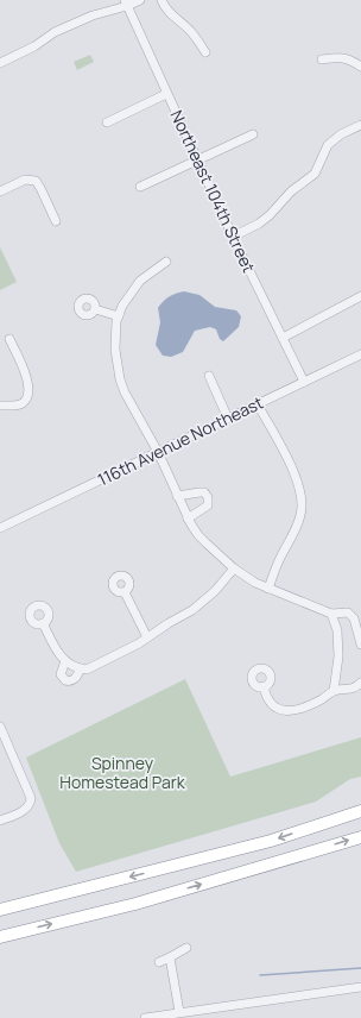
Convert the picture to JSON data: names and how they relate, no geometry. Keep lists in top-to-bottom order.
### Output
{
  "streets": {
    "street": ["Northeast 104th Street", "116th Avenue Northeast"]
  },
  "crossings": [
    ["Northeast 104th Street", "116th Avenue Northeast"]
  ],
  "parks": ["Spinney Homestead Park"]
}
